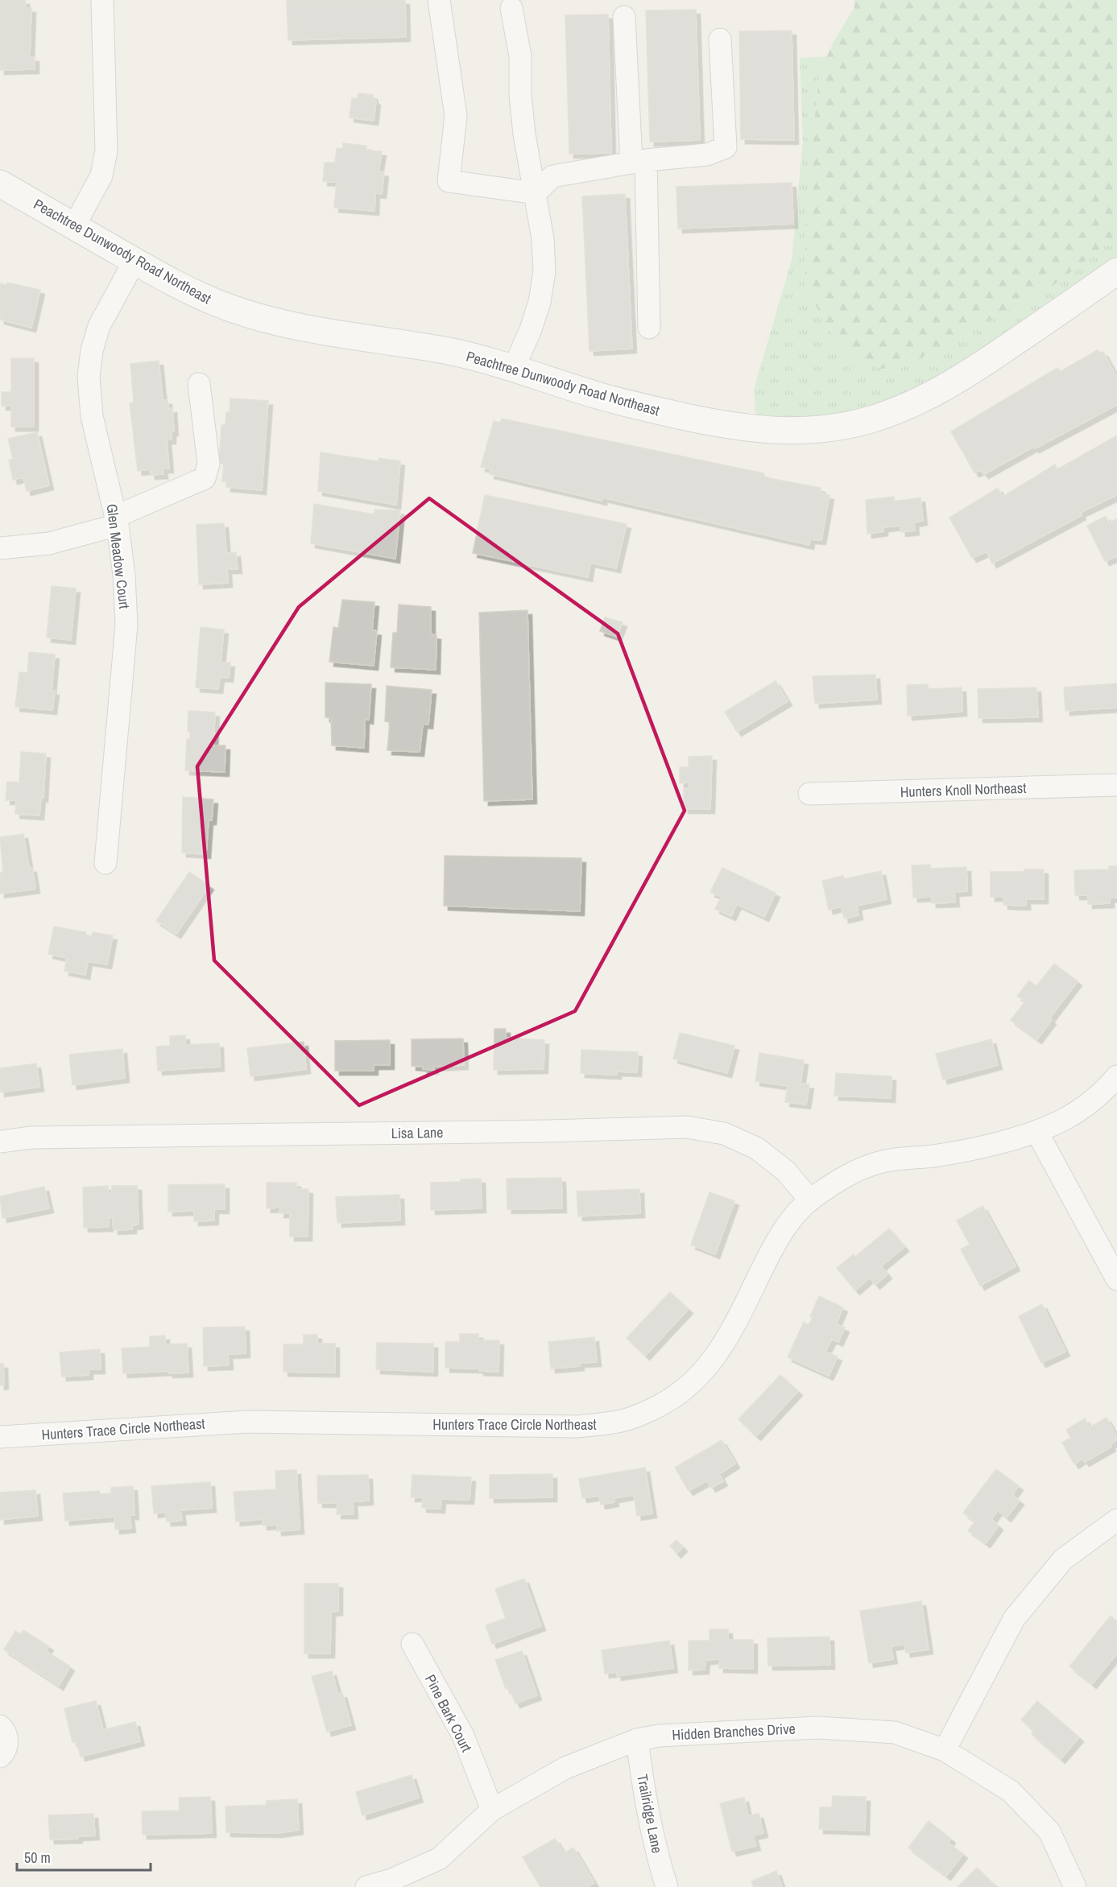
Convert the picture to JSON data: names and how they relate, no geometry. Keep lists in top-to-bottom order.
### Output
{
  "streets": {
    "street": [
      "Peachtree Dunwoody Road Northeast",
      "Glen Meadow Court",
      "Hunters Knoll Northeast",
      "Lisa Lane",
      "Hunters Trace Circle Northeast",
      "Pine Bark Court",
      "Hidden Branches Drive",
      "Trailridge Lane"
    ]
  },
  "crossings": [
    ["Peachtree Dunwoody Road Northeast", "Glen Meadow Court"],
    ["Lisa Lane", "Hunters Trace Circle Northeast"],
    ["Pine Bark Court", "Hidden Branches Drive"],
    ["Hidden Branches Drive", "Trailridge Lane"]
  ],
  "scale_bar": "50 m"
}
